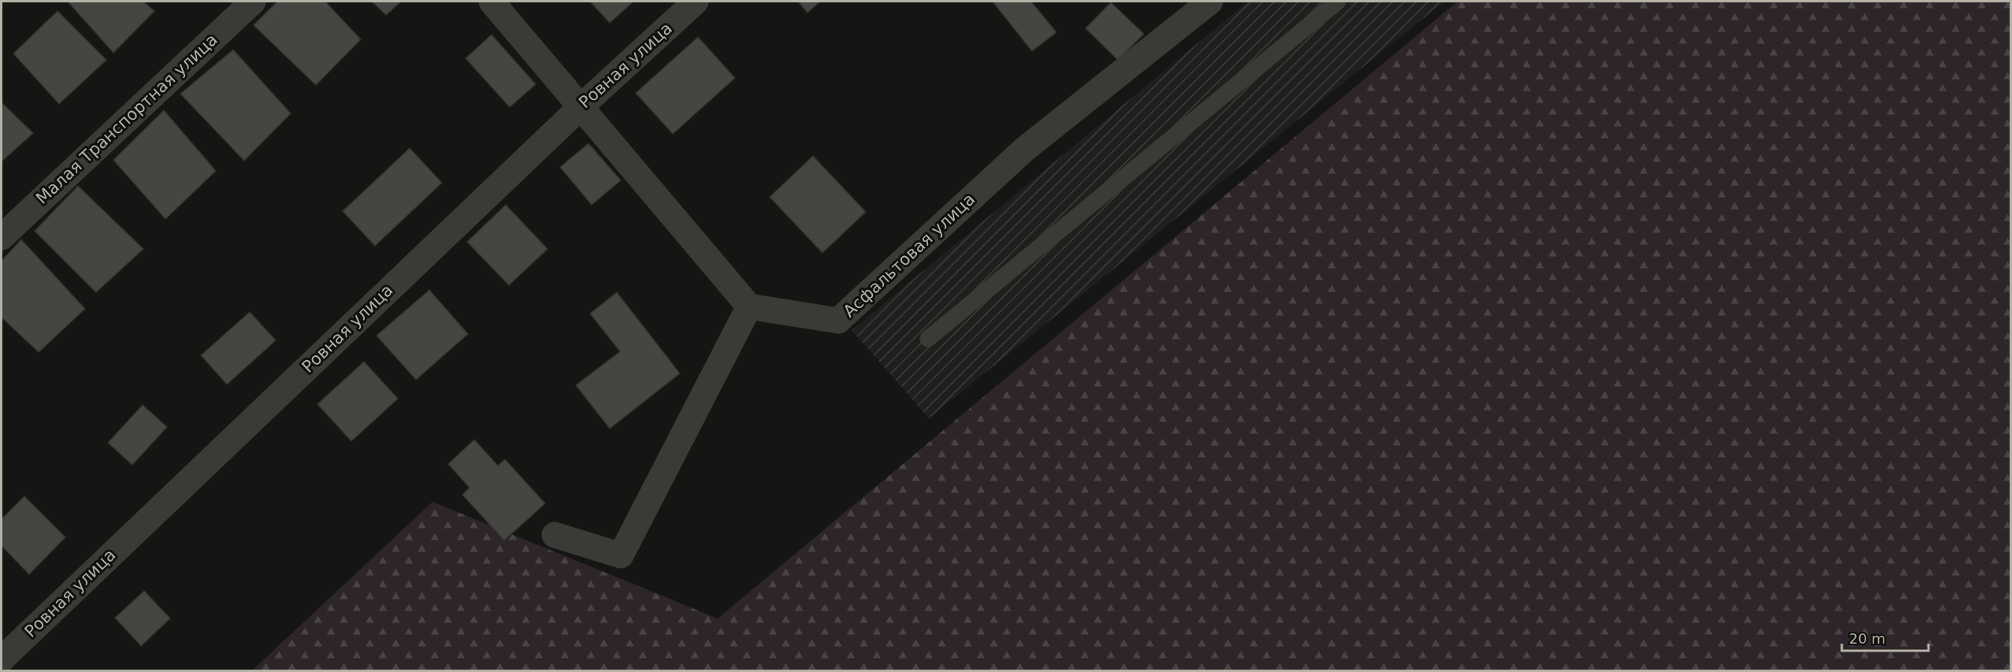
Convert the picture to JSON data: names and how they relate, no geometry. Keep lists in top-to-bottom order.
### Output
{
  "streets": {
    "street": ["Ровная улица", "Малая Транспортная улица", "Асфальтовая улица"]
  },
  "scale_bar": "20 m"
}
